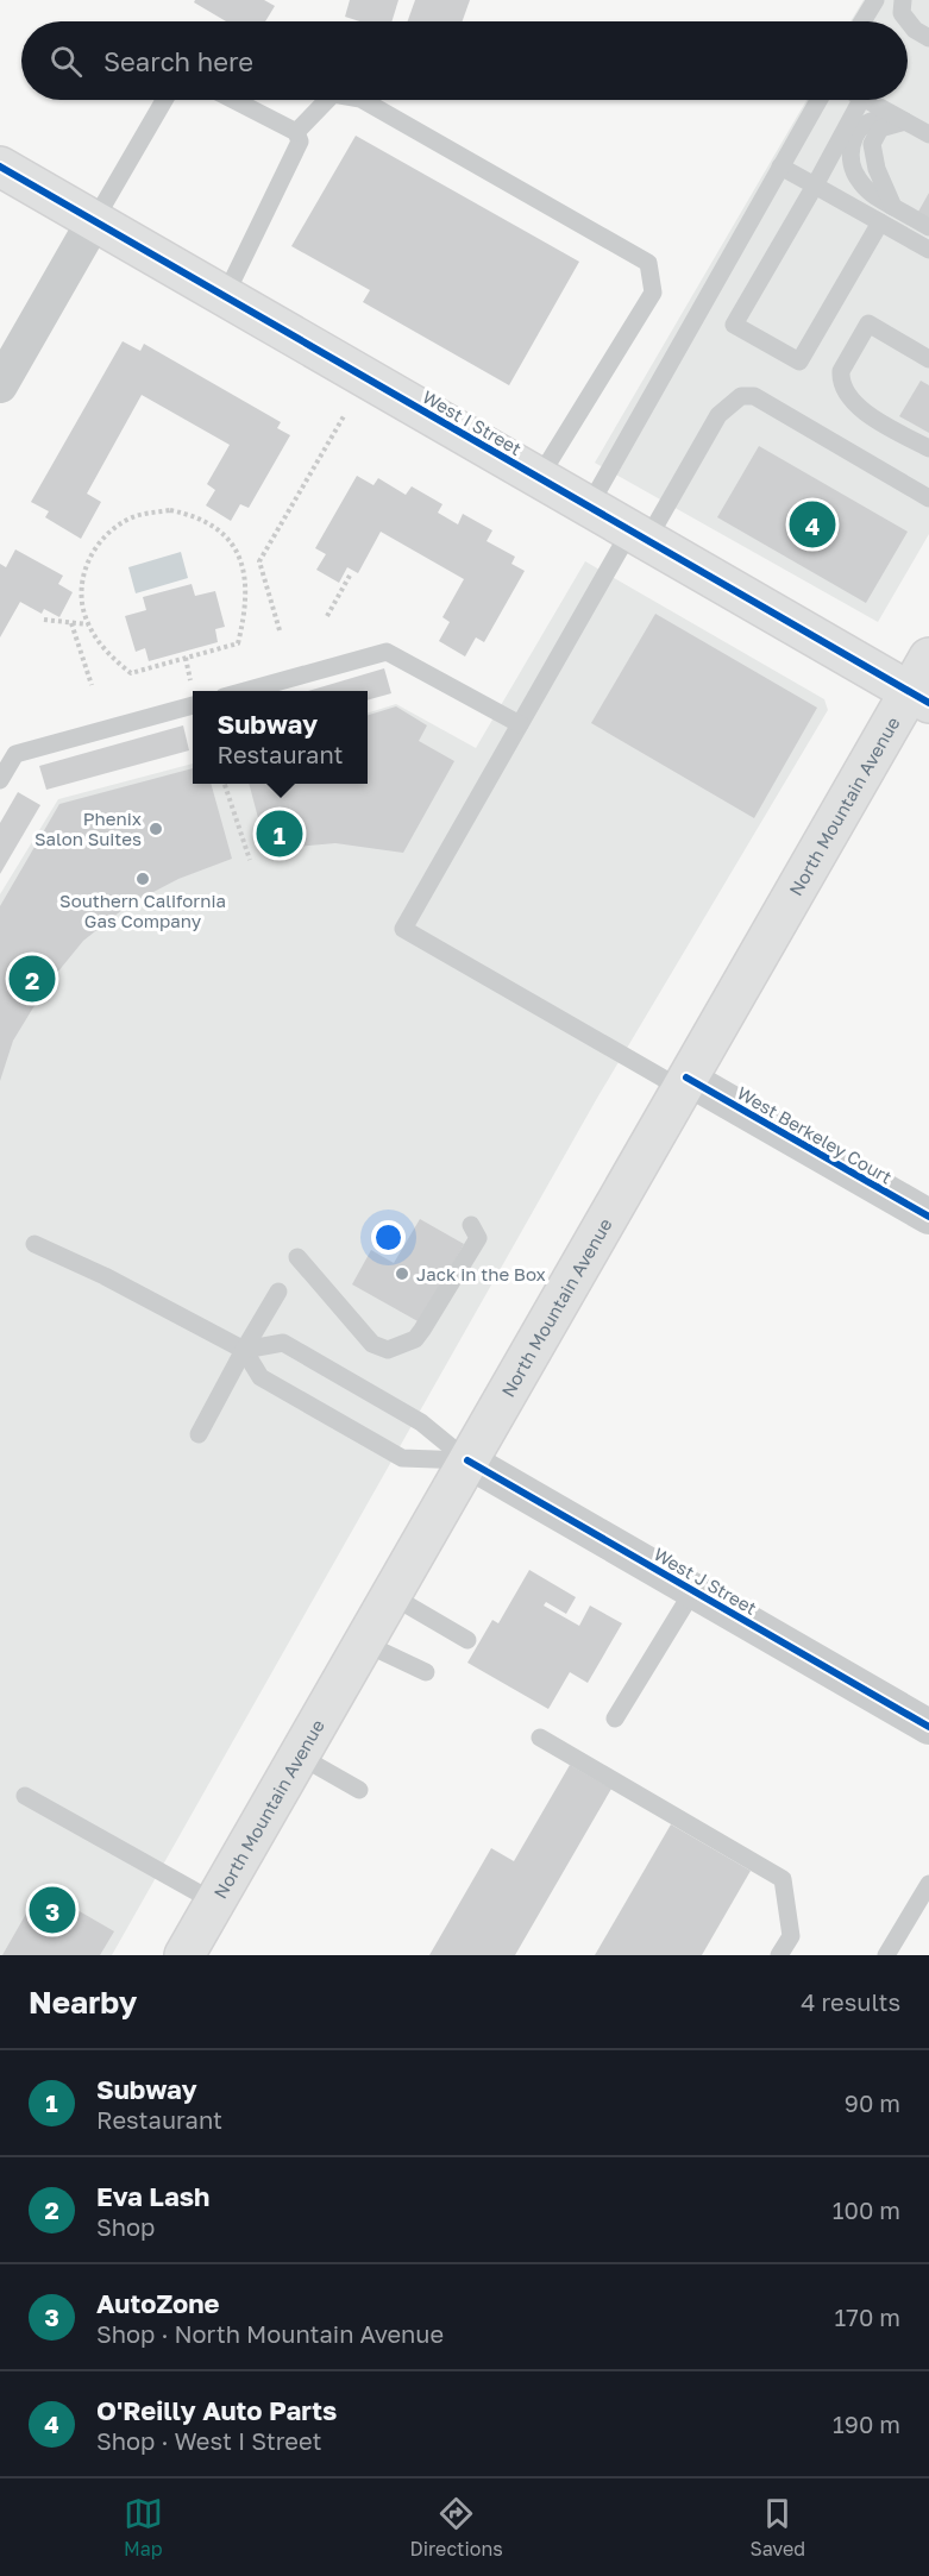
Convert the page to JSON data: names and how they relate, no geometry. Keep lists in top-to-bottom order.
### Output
{
  "streets": {
    "main road": ["West I Street", "North Mountain Avenue"],
    "street": ["West Berkeley Court", "West J Street"]
  },
  "crossings": [
    ["West I Street", "North Mountain Avenue"],
    ["North Mountain Avenue", "West Berkeley Court"],
    ["North Mountain Avenue", "West J Street"]
  ],
  "places": ["Phenix Salon Suites", "Southern California Gas Company", "Jack in the Box"],
  "page": {
    "search": "Search here",
    "pins": [
      "4",
      "1",
      "2",
      "3"
    ],
    "popup": ["Subway", "Restaurant"],
    "heading": ["Nearby", "4 results"],
    "list": [
      {
        "mark": "1",
        "name": "Subway",
        "note": "Restaurant",
        "value": "90 m"
      },
      {
        "mark": "2",
        "name": "Eva Lash",
        "note": "Shop",
        "value": "100 m"
      },
      {
        "mark": "3",
        "name": "AutoZone",
        "note": "Shop · North Mountain Avenue",
        "value": "170 m"
      },
      {
        "mark": "4",
        "name": "O'Reilly Auto Parts",
        "note": "Shop · West I Street",
        "value": "190 m"
      }
    ],
    "nav": ["Map", "Directions", "Saved"]
  }
}
